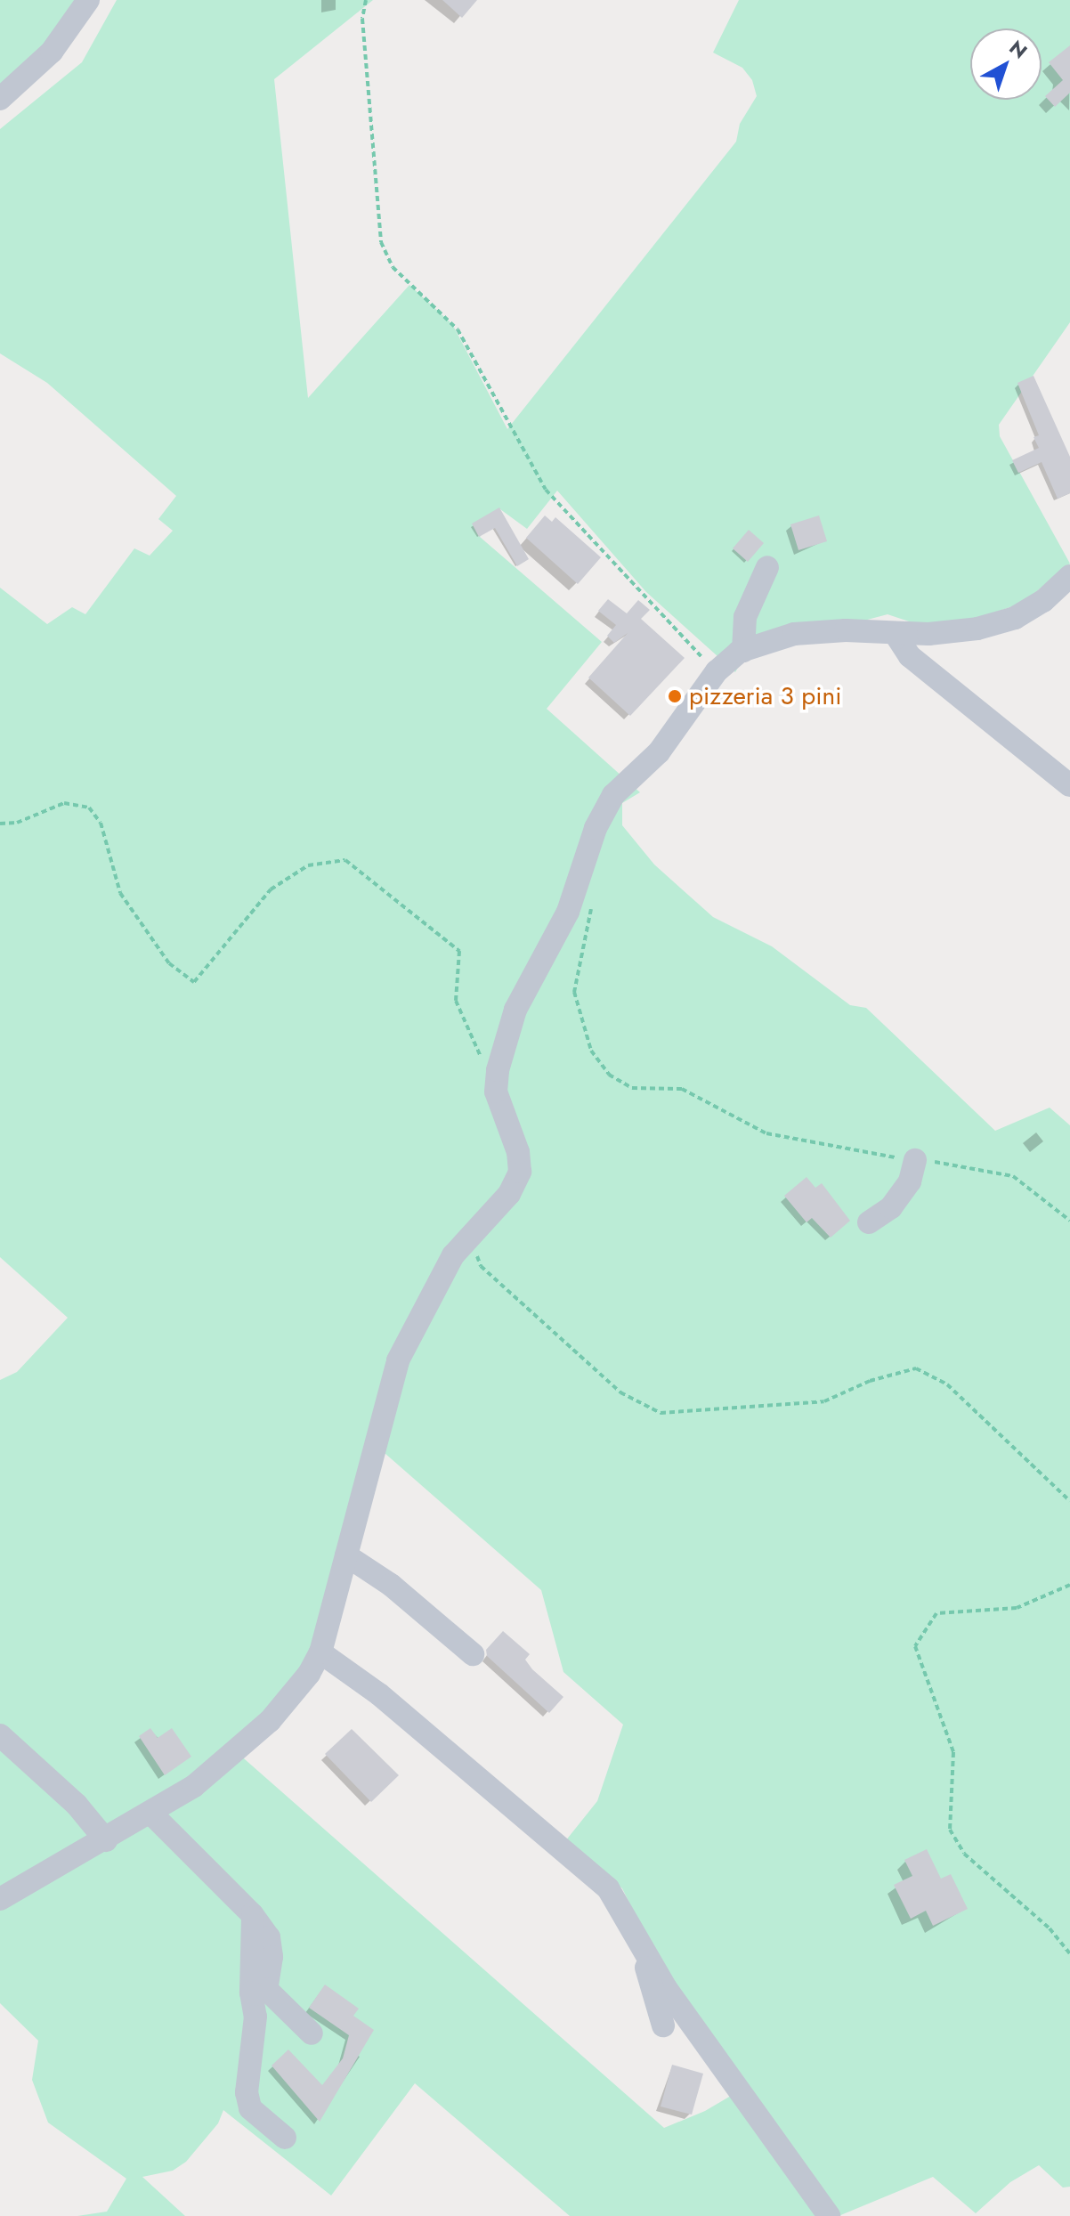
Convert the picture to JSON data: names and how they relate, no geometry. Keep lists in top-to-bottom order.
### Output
{
  "places": ["pizzeria 3 pini"],
  "north": "top right"
}
